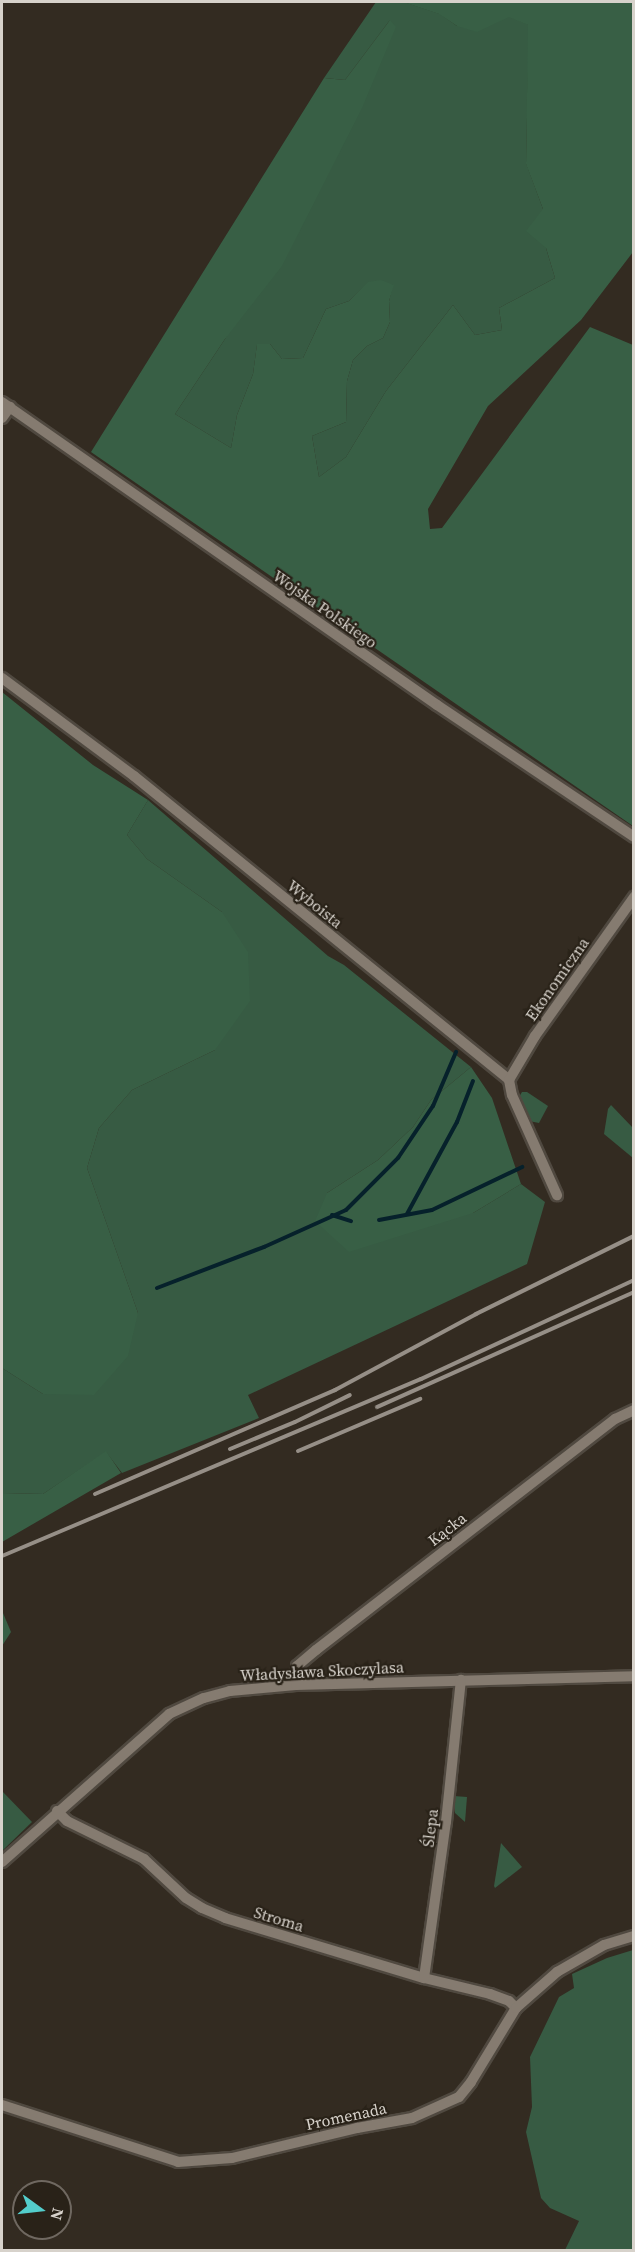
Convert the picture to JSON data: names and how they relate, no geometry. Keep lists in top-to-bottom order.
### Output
{
  "streets": {
    "street": [
      "Wojska Polskiego",
      "Wyboista",
      "Ekonomiczna",
      "Kącka",
      "Władysława Skoczylasa",
      "Ślepa",
      "Stroma",
      "Promenada"
    ]
  },
  "crossings": [
    ["Wyboista", "Ekonomiczna"],
    ["Kącka", "Władysława Skoczylasa"],
    ["Władysława Skoczylasa", "Ślepa"],
    ["Władysława Skoczylasa", "Stroma"],
    ["Ślepa", "Stroma"],
    ["Stroma", "Promenada"]
  ],
  "north": "right"
}
